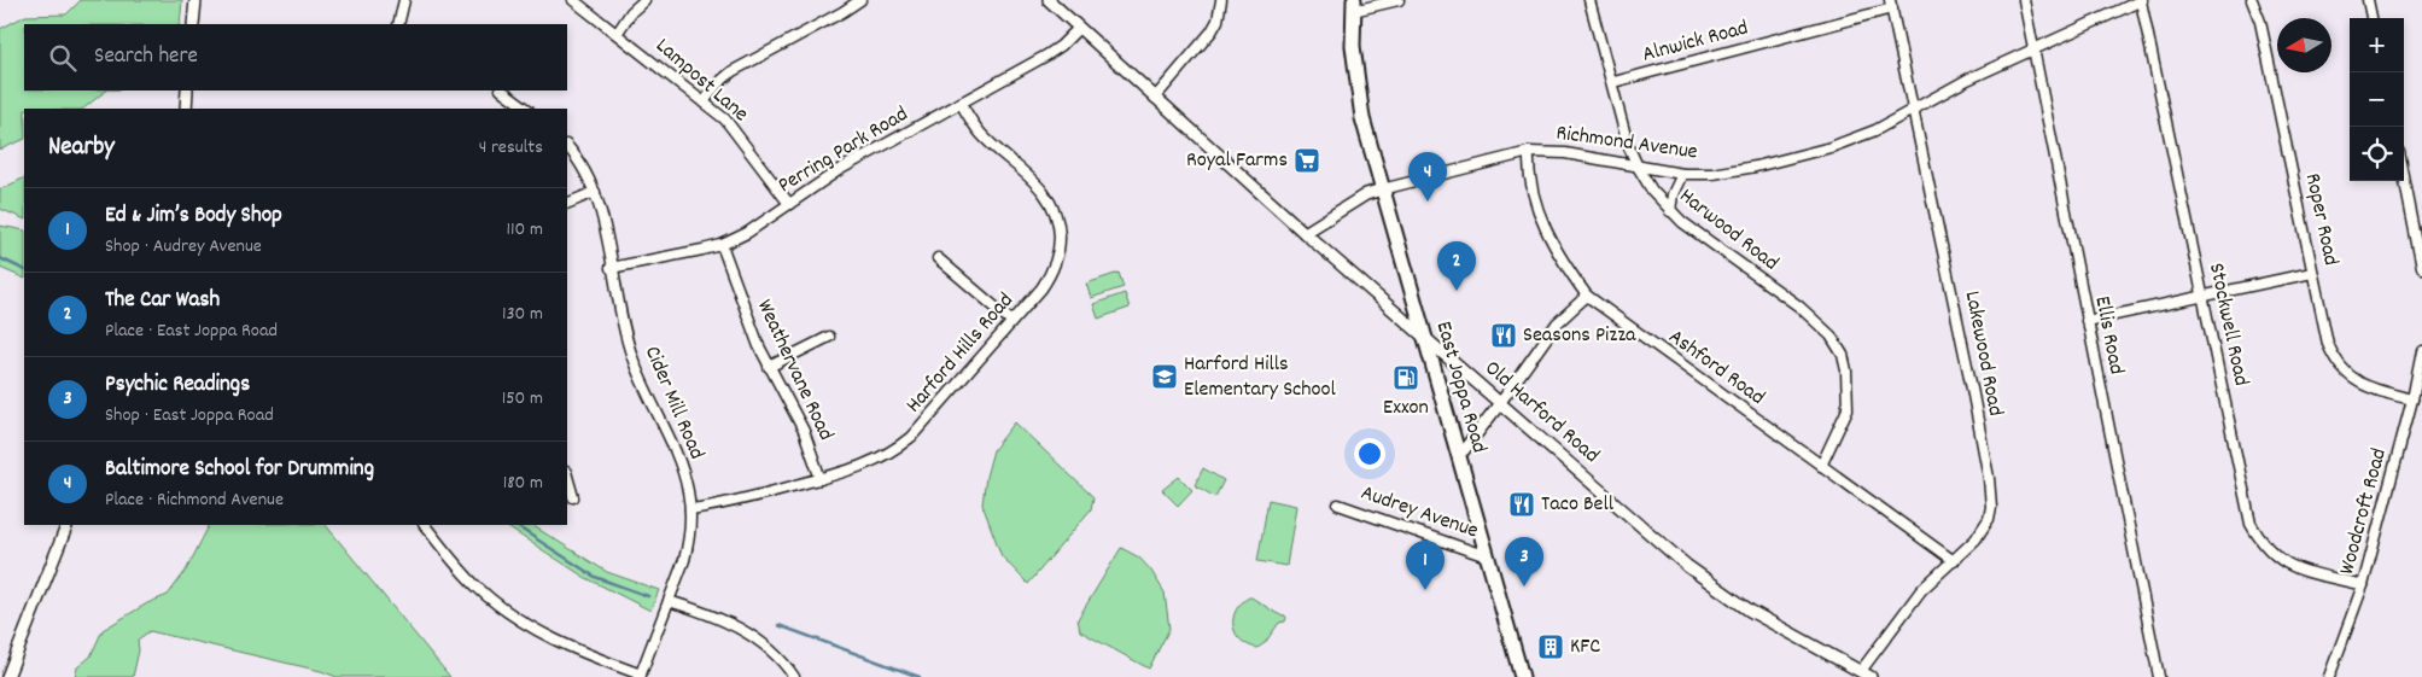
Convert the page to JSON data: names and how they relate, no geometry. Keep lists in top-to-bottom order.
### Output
{
  "streets": {
    "main road": ["East Joppa Road"],
    "street": [
      "Alnwick Road",
      "Lampost Lane",
      "Richmond Avenue",
      "Perring Park Road",
      "Roper Road",
      "Harwood Road",
      "Stockwell Road",
      "Ellis Road",
      "Harford Hills Road",
      "Lakewood Road",
      "Ashford Road",
      "Weathervane Road",
      "Cider Mill Road",
      "Old Harford Road",
      "Woodcroft Road",
      "Audrey Avenue"
    ]
  },
  "crossings": [
    ["Alnwick Road", "Harwood Road"],
    ["Alnwick Road", "Lakewood Road"],
    ["Lampost Lane", "Perring Park Road"],
    ["Richmond Avenue", "Harwood Road"],
    ["Richmond Avenue", "Stockwell Road"],
    ["Richmond Avenue", "Ellis Road"],
    ["Richmond Avenue", "Lakewood Road"],
    ["Richmond Avenue", "Ashford Road"],
    ["Richmond Avenue", "East Joppa Road"],
    ["Richmond Avenue", "Old Harford Road"],
    ["Perring Park Road", "Harford Hills Road"],
    ["Perring Park Road", "Weathervane Road"],
    ["Perring Park Road", "Cider Mill Road"],
    ["Perring Park Road", "Old Harford Road"],
    ["Roper Road", "Woodcroft Road"],
    ["Harwood Road", "Ashford Road"],
    ["Stockwell Road", "Woodcroft Road"],
    ["Harford Hills Road", "Weathervane Road"],
    ["Harford Hills Road", "Cider Mill Road"],
    ["Lakewood Road", "Ashford Road"],
    ["Lakewood Road", "Old Harford Road"],
    ["East Joppa Road", "Old Harford Road"],
    ["East Joppa Road", "Audrey Avenue"]
  ],
  "places": {
    "supermarket": ["Royal Farms"],
    "restaurant": ["Seasons Pizza", "Taco Bell"],
    "school or university": ["Harford Hills Elementary School"],
    "fuel station": ["Exxon"],
    "building": ["KFC"]
  },
  "north": "left",
  "page": {
    "map_buttons": ["+", "−"],
    "search": "Search here",
    "heading": ["Nearby", "4 results"],
    "pins": [
      "4",
      "2",
      "3",
      "1"
    ],
    "list": [
      {
        "mark": "1",
        "name": "Ed & Jim’s Body Shop",
        "note": "Shop · Audrey Avenue",
        "value": "110 m"
      },
      {
        "mark": "2",
        "name": "The Car Wash",
        "note": "Place · East Joppa Road",
        "value": "130 m"
      },
      {
        "mark": "3",
        "name": "Psychic Readings",
        "note": "Shop · East Joppa Road",
        "value": "150 m"
      },
      {
        "mark": "4",
        "name": "Baltimore School for Drumming",
        "note": "Place · Richmond Avenue",
        "value": "180 m"
      }
    ]
  }
}
